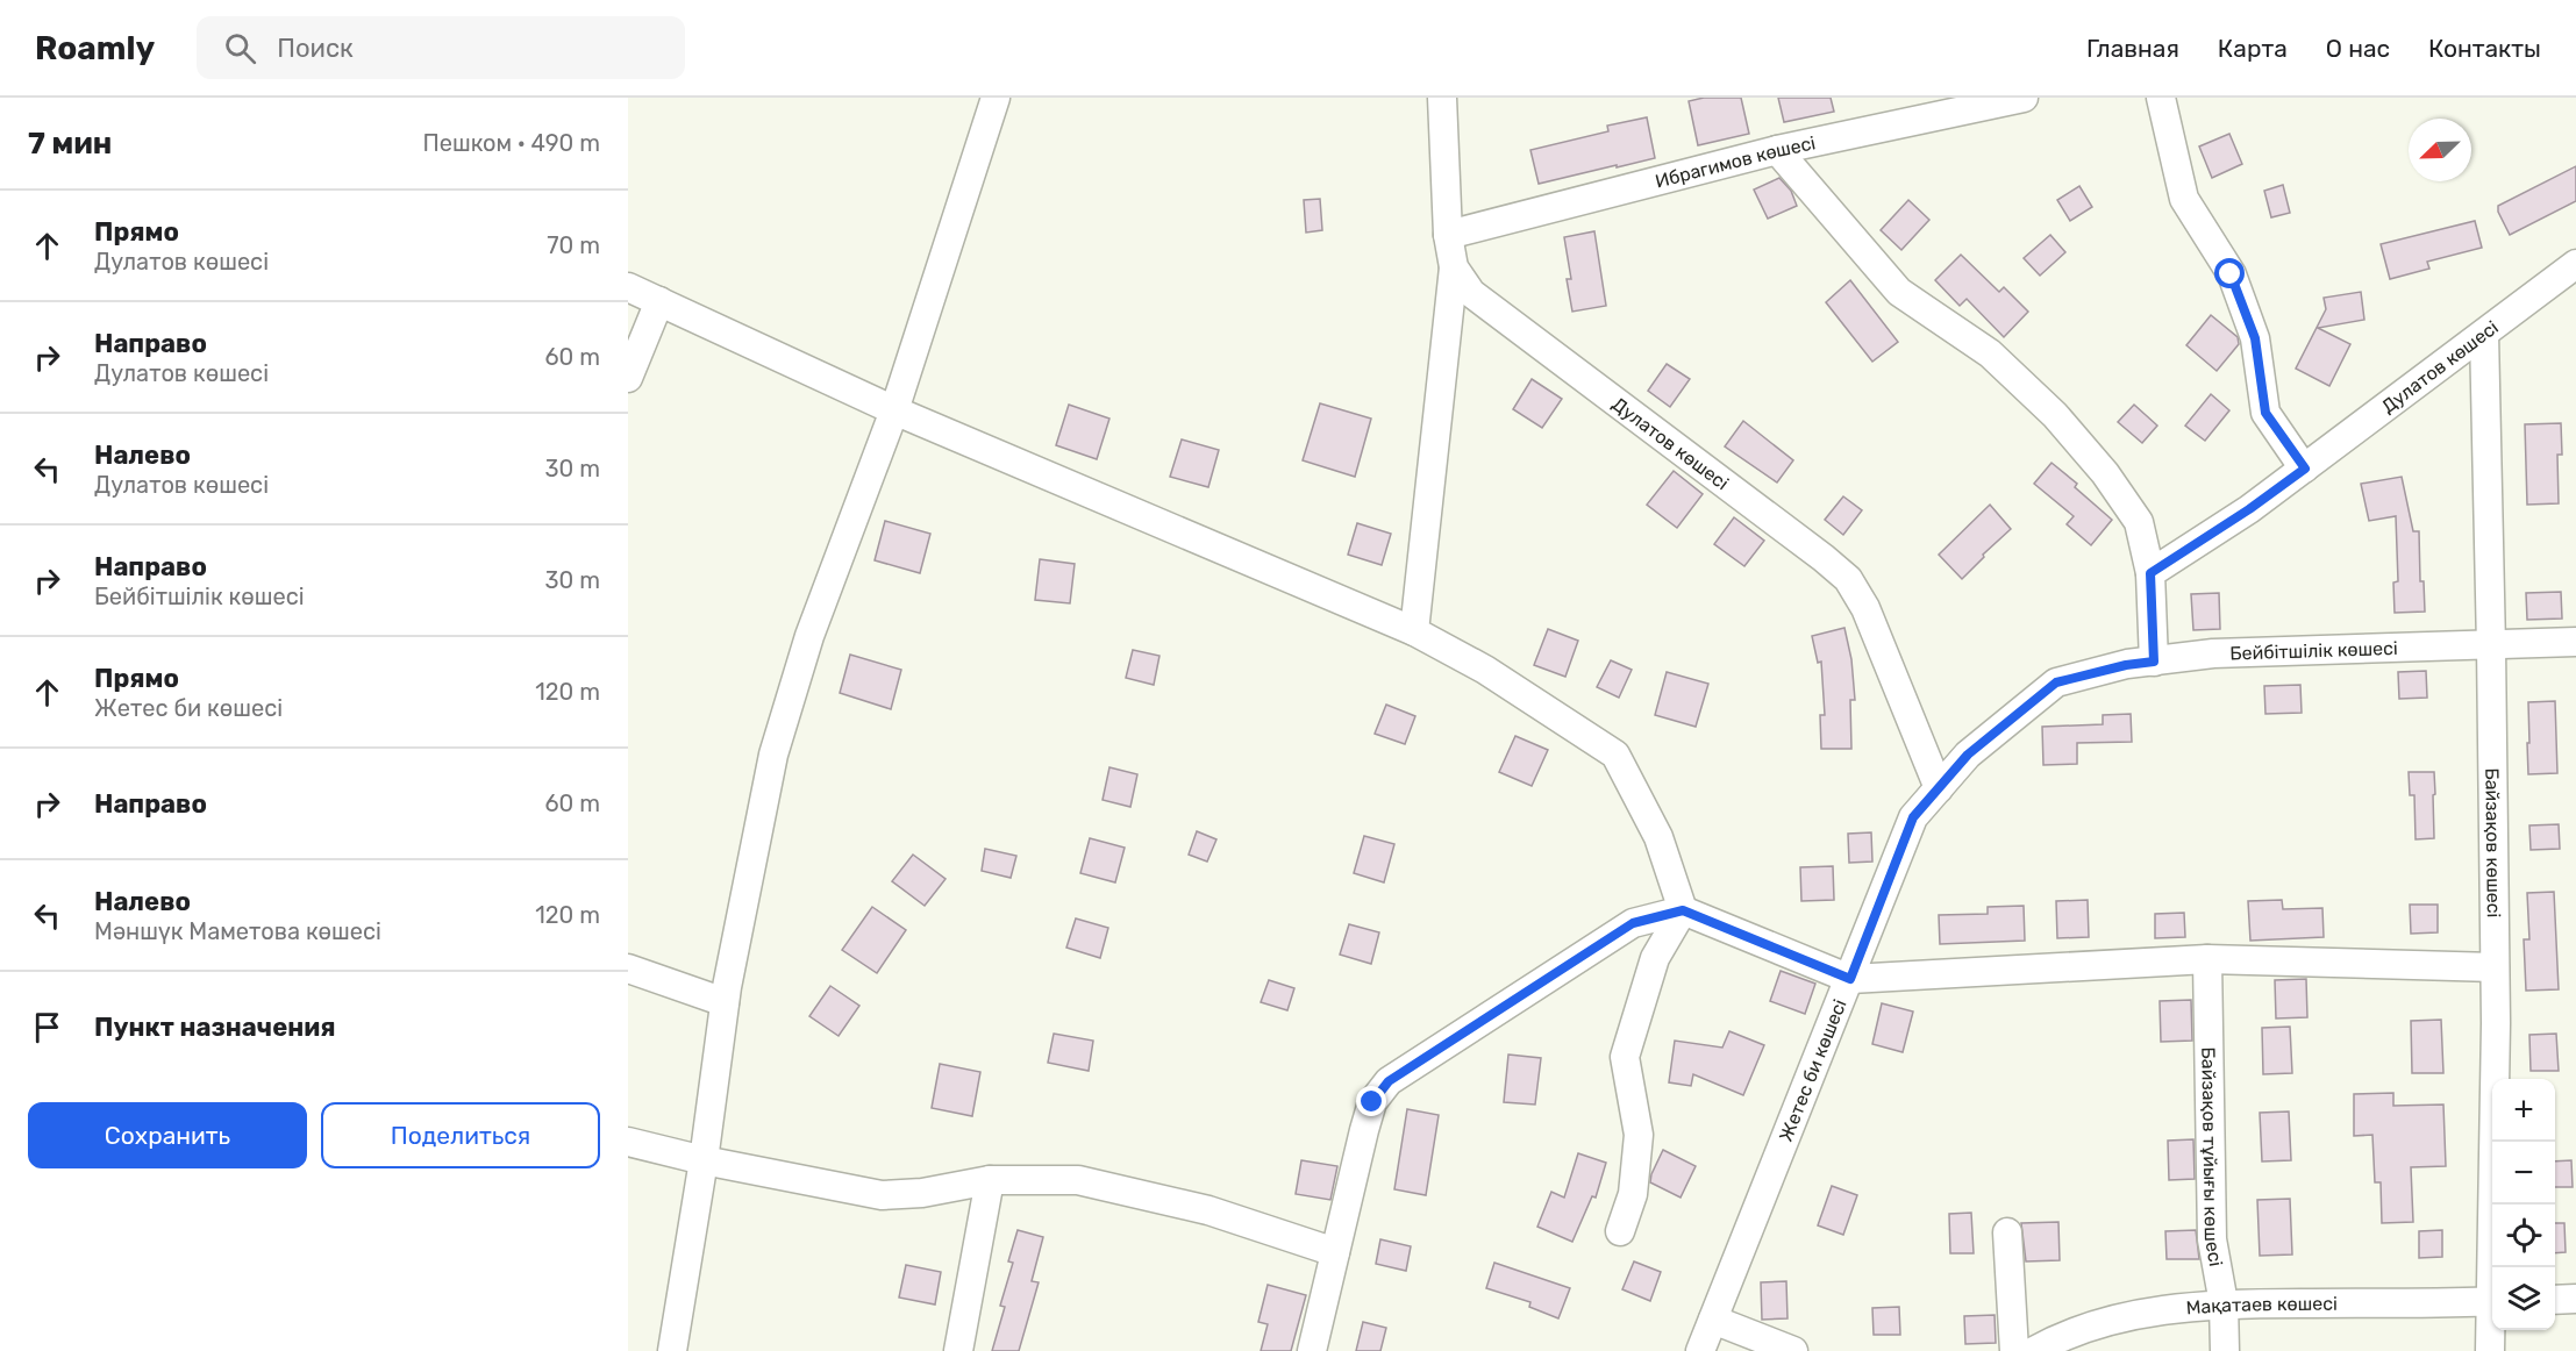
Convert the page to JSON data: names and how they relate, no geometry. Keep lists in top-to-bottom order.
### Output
{
  "streets": {
    "street": [
      "Ибрагимов көшесі",
      "Дулатов көшесі",
      "Бейбітшілік көшесі",
      "Байзақов көшесі",
      "Жетес би көшесі",
      "Байзақов тұйығы көшесі",
      "Мақатаев көшесі"
    ]
  },
  "crossings": [
    ["Ибрагимов көшесі", "Дулатов көшесі"],
    ["Дулатов көшесі", "Байзақов көшесі"],
    ["Дулатов көшесі", "Жетес би көшесі"],
    ["Бейбітшілік көшесі", "Байзақов көшесі"],
    ["Бейбітшілік көшесі", "Жетес би көшесі"],
    ["Байзақов тұйығы көшесі", "Мақатаев көшесі"]
  ],
  "north": "bottom left",
  "page": {
    "header": "Roamly",
    "search": "Поиск",
    "nav": [
      "Главная",
      "Карта",
      "О нас",
      "Контакты"
    ],
    "heading": ["7 мин", "Пешком · 490 m"],
    "list": [
      ["Прямо", "Дулатов көшесі", "70 m"],
      ["Направо", "Дулатов көшесі", "60 m"],
      ["Налево", "Дулатов көшесі", "30 m"],
      ["Направо", "Бейбітшілік көшесі", "30 m"],
      ["Прямо", "Жетес би көшесі", "120 m"],
      ["Направо", "60 m"],
      ["Налево", "Мәншүк Маметова көшесі", "120 m"],
      "Пункт назначения"
    ],
    "map_buttons": ["+", "−"],
    "buttons": ["Сохранить", "Поделиться"]
  }
}
